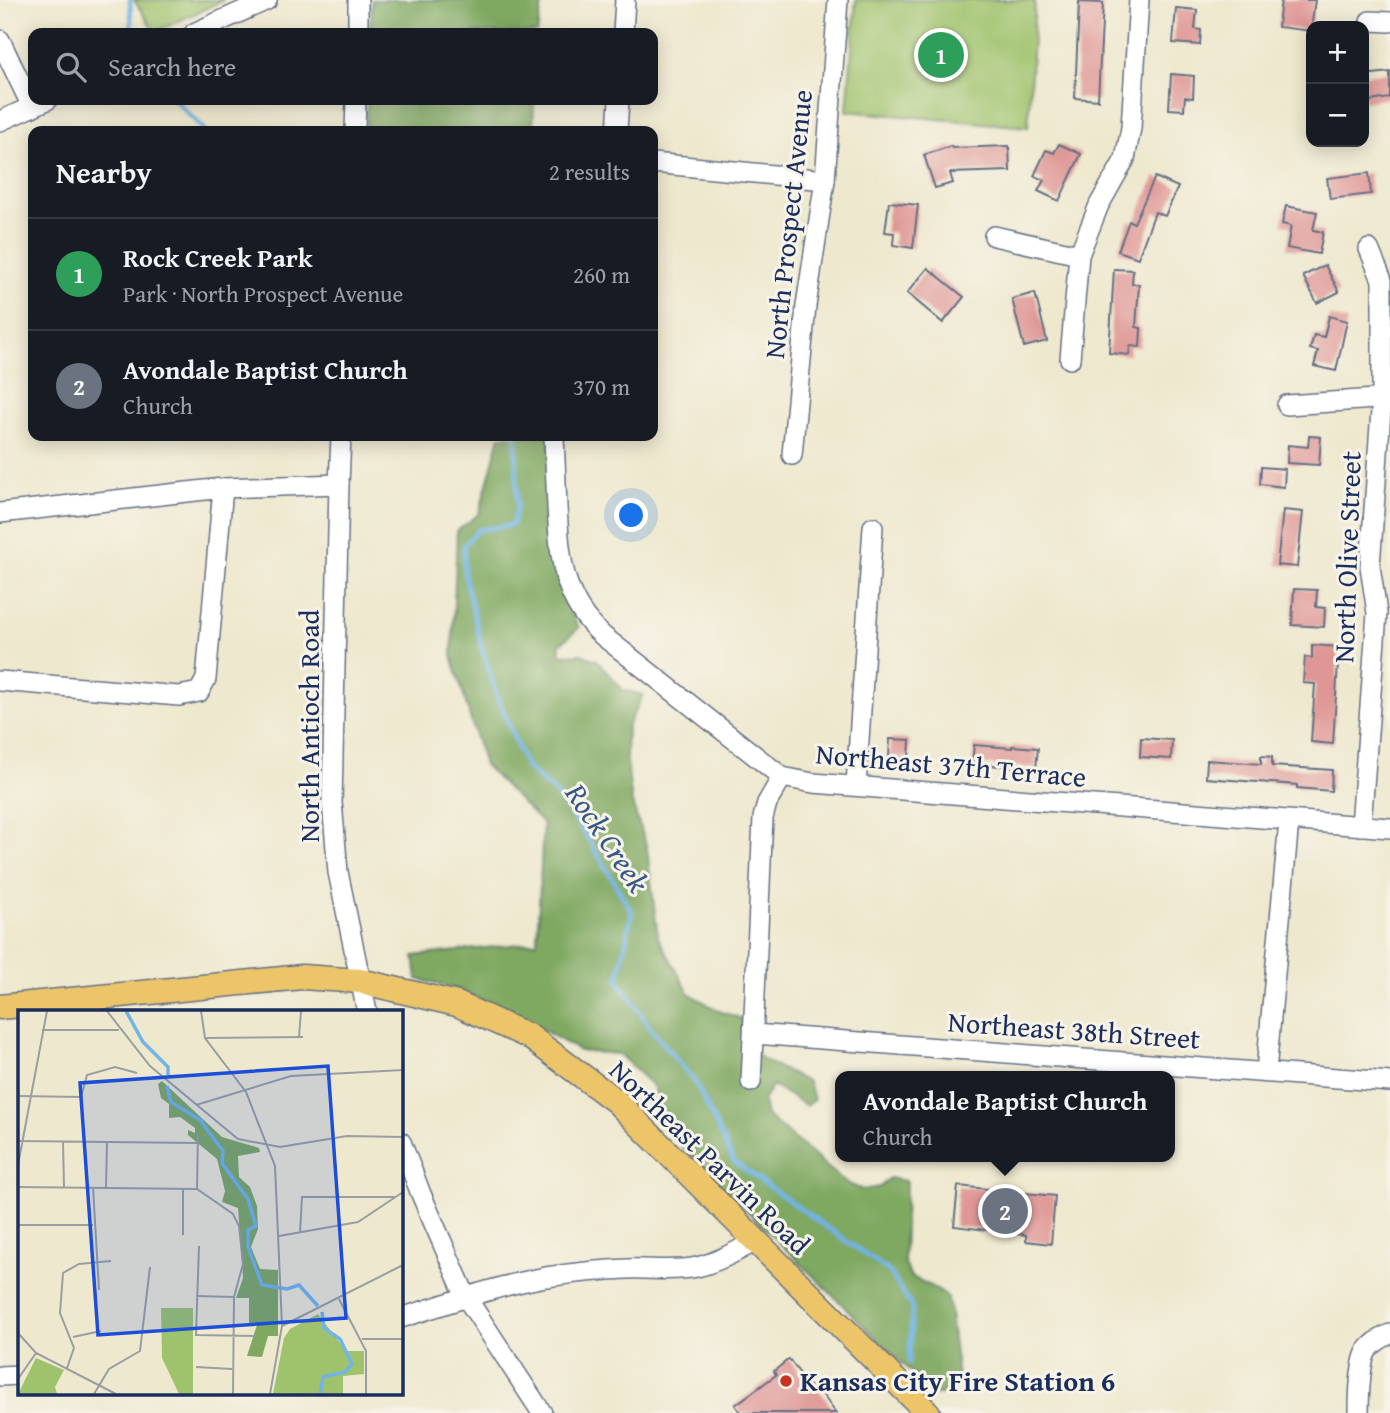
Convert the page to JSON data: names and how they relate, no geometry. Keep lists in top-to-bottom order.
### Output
{
  "streets": {
    "main road": ["Northeast Parvin Road"],
    "street": [
      "North Prospect Avenue",
      "North Olive Street",
      "North Antioch Road",
      "Northeast 37th Terrace",
      "Northeast 38th Street"
    ]
  },
  "crossings": [
    ["North Olive Street", "Northeast 37th Terrace"],
    ["North Antioch Road", "Northeast Parvin Road"]
  ],
  "water": ["Rock Creek"],
  "places": ["Kansas City Fire Station 6"],
  "page": {
    "map_buttons": ["+", "−"],
    "pins": ["1", "2"],
    "search": "Search here",
    "heading": ["Nearby", "2 results"],
    "list": [
      {
        "mark": "1",
        "name": "Rock Creek Park",
        "note": "Park · North Prospect Avenue",
        "value": "260 m"
      },
      {
        "mark": "2",
        "name": "Avondale Baptist Church",
        "note": "Church",
        "value": "370 m"
      }
    ],
    "popup": ["Avondale Baptist Church", "Church"]
  }
}
